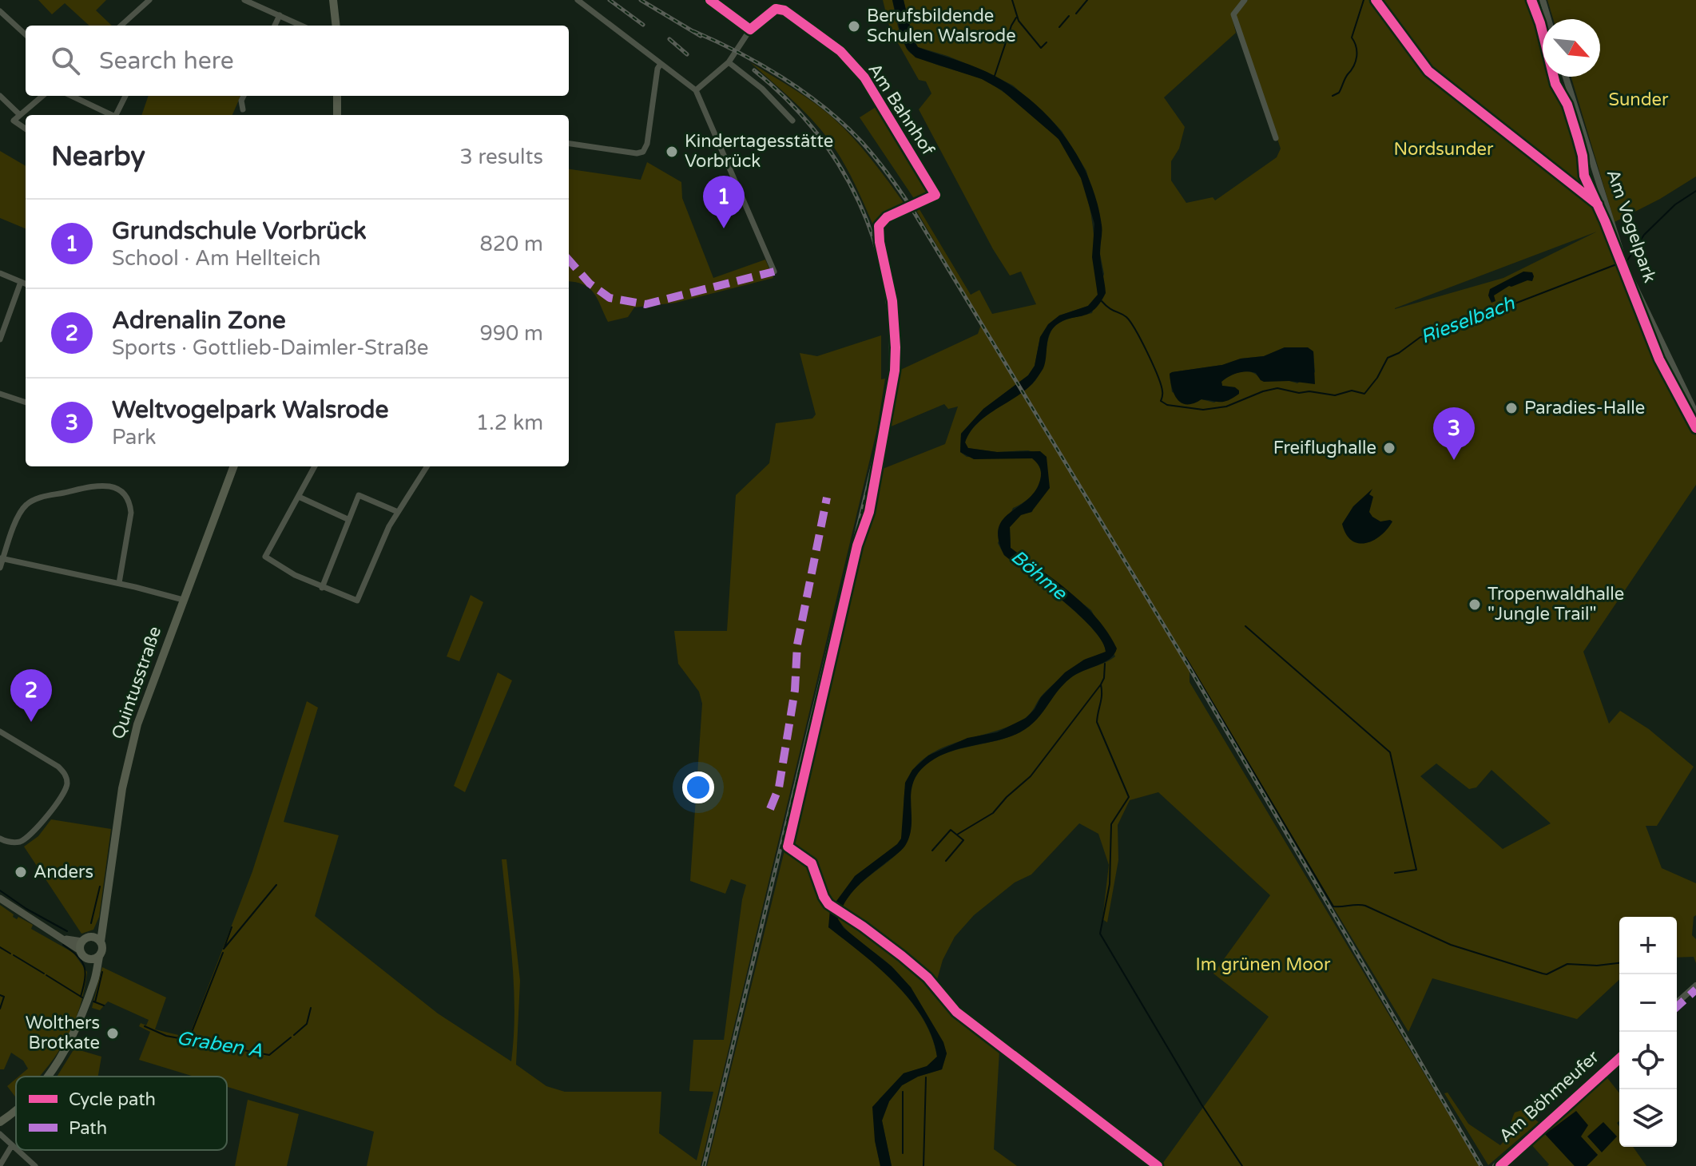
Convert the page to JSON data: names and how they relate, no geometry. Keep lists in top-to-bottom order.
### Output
{
  "streets": {
    "main road": ["Quintusstraße"],
    "street": ["Am Bahnhof", "Am Vogelpark", "Am Böhmeufer"]
  },
  "water": ["Rieselbach", "Böhme", "Graben A"],
  "parks": ["Sunder", "Nordsunder", "Im grünen Moor"],
  "places": [
    "Berufsbildende Schulen Walsrode",
    "Kindertagesstätte Vorbrück",
    "Paradies-Halle",
    "Freiflughalle",
    "Tropenwaldhalle \"Jungle Trail\"",
    "Anders",
    "Wolthers Brotkate"
  ],
  "legend": ["Cycle path", "Path"],
  "north": "bottom right",
  "page": {
    "search": "Search here",
    "heading": ["Nearby", "3 results"],
    "pins": ["1", "3", "2"],
    "list": [
      {
        "mark": "1",
        "name": "Grundschule Vorbrück",
        "note": "School · Am Hellteich",
        "value": "820 m"
      },
      {
        "mark": "2",
        "name": "Adrenalin Zone",
        "note": "Sports · Gottlieb-Daimler-Straße",
        "value": "990 m"
      },
      {
        "mark": "3",
        "name": "Weltvogelpark Walsrode",
        "note": "Park",
        "value": "1.2 km"
      }
    ],
    "map_buttons": ["+", "−"]
  }
}
